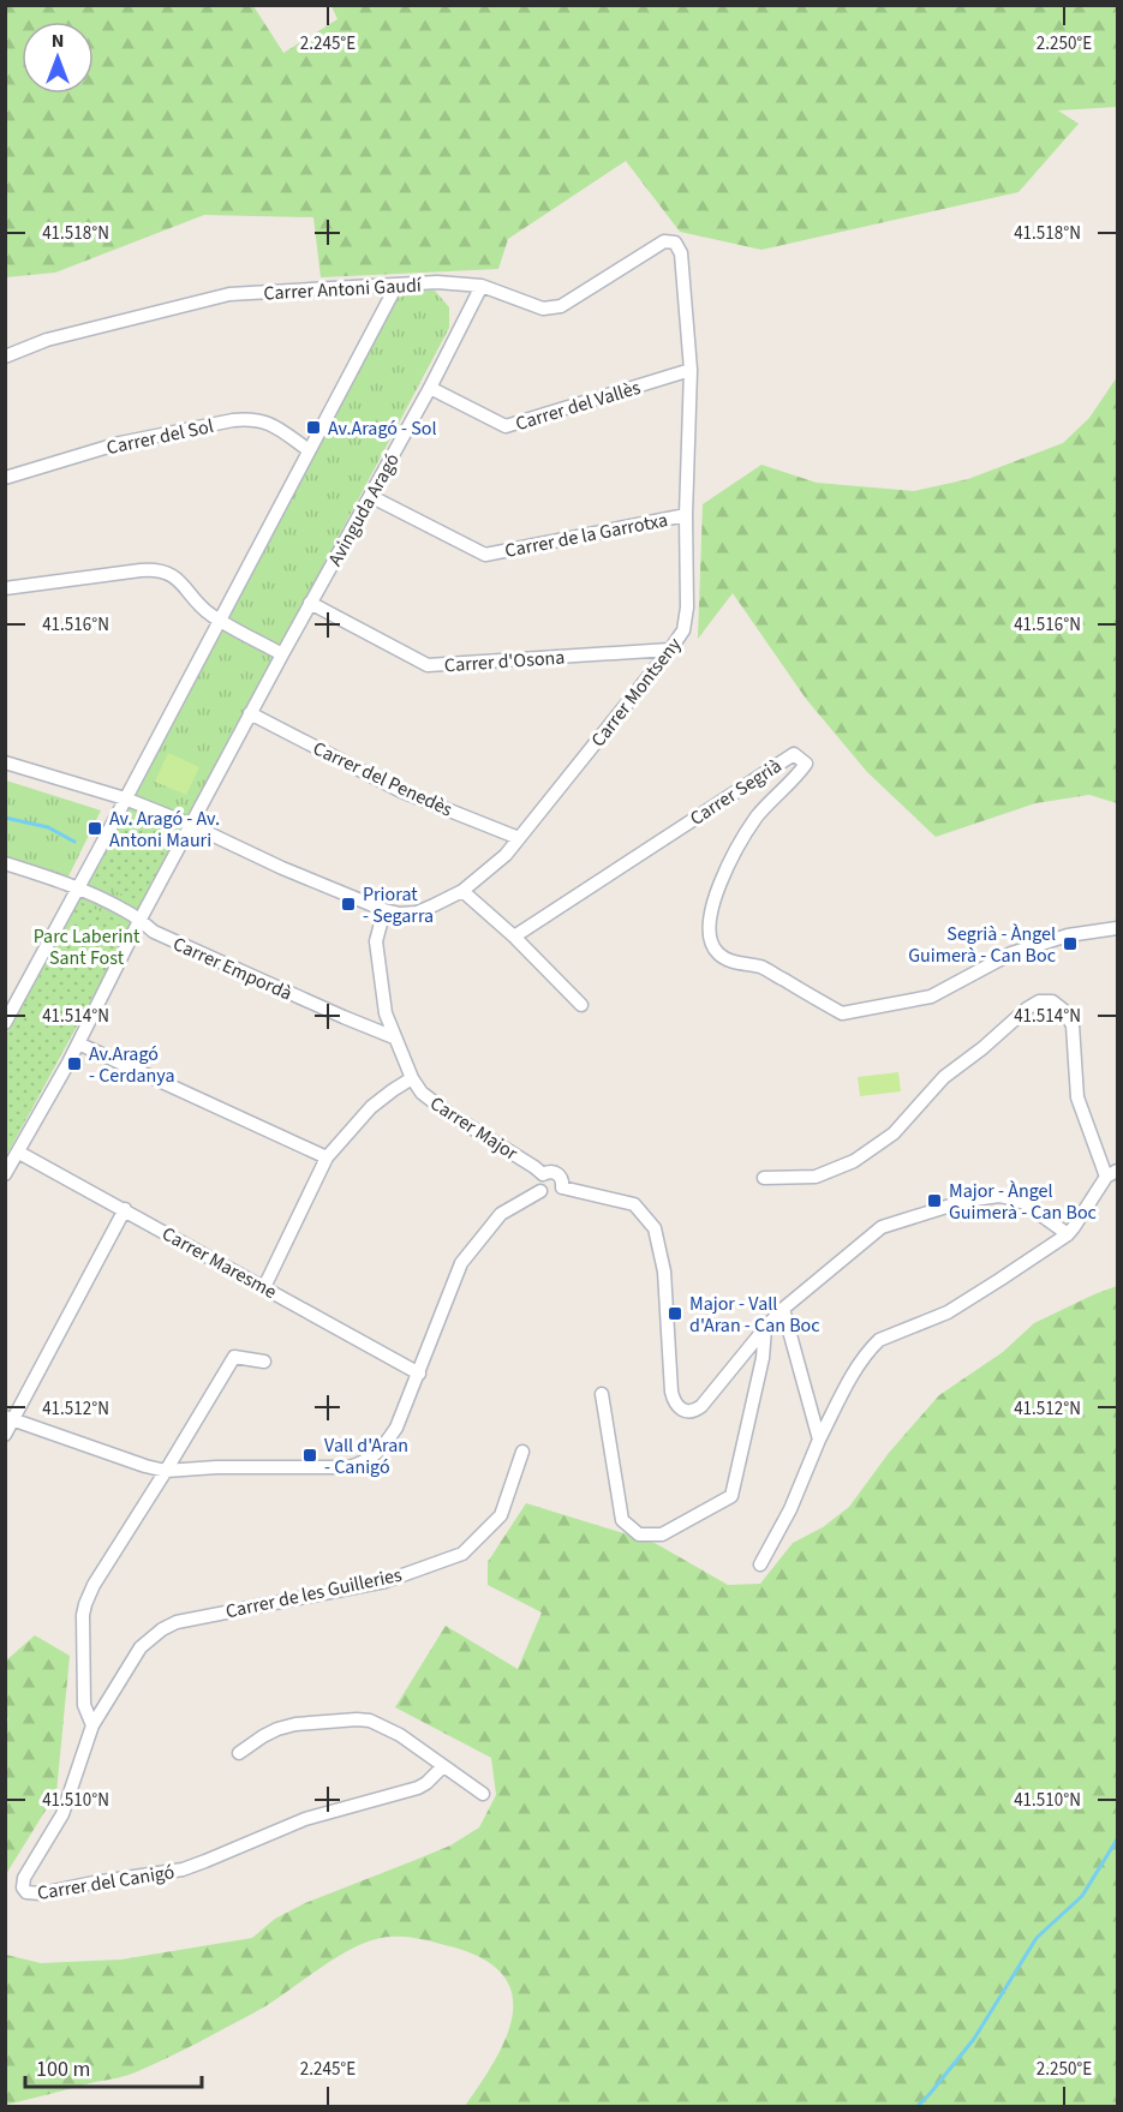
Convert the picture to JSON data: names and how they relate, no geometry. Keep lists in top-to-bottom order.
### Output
{
  "streets": {
    "street": [
      "Carrer Antoni Gaudí",
      "Carrer del Vallès",
      "Carrer del Sol",
      "Avinguda Aragó",
      "Carrer de la Garrotxa",
      "Carrer d'Osona",
      "Carrer Montseny",
      "Carrer del Penedès",
      "Carrer Segrià",
      "Carrer Empordà",
      "Carrer Major",
      "Carrer Maresme",
      "Carrer de les Guilleries",
      "Carrer del Canigó"
    ]
  },
  "crossings": [
    ["Carrer Antoni Gaudí", "Avinguda Aragó"],
    ["Carrer Antoni Gaudí", "Carrer Montseny"],
    ["Carrer del Vallès", "Avinguda Aragó"],
    ["Carrer del Vallès", "Carrer Montseny"],
    ["Avinguda Aragó", "Carrer de la Garrotxa"],
    ["Avinguda Aragó", "Carrer d'Osona"],
    ["Avinguda Aragó", "Carrer del Penedès"],
    ["Avinguda Aragó", "Carrer Empordà"],
    ["Avinguda Aragó", "Carrer Maresme"],
    ["Carrer de la Garrotxa", "Carrer Montseny"],
    ["Carrer d'Osona", "Carrer Montseny"],
    ["Carrer Montseny", "Carrer del Penedès"],
    ["Carrer Montseny", "Carrer Major"],
    ["Carrer Empordà", "Carrer Major"],
    ["Carrer de les Guilleries", "Carrer del Canigó"]
  ],
  "parks": ["Parc Laberint Sant Fost"],
  "places": {
    "transit": [
      "Av.Aragó - Sol",
      "Av. Aragó - Av. Antoni Mauri",
      "Priorat - Segarra",
      "Segrià - Àngel Guimerà - Can Boc",
      "Av.Aragó - Cerdanya",
      "Major - Àngel Guimerà - Can Boc",
      "Major - Vall d'Aran - Can Boc",
      "Vall d'Aran - Canigó"
    ]
  },
  "scale_bar": "100 m",
  "north": "top",
  "coordinates": [
    "2.245°E",
    "2.250°E",
    "41.518°N",
    "41.516°N",
    "41.514°N",
    "41.512°N",
    "41.510°N"
  ]
}
